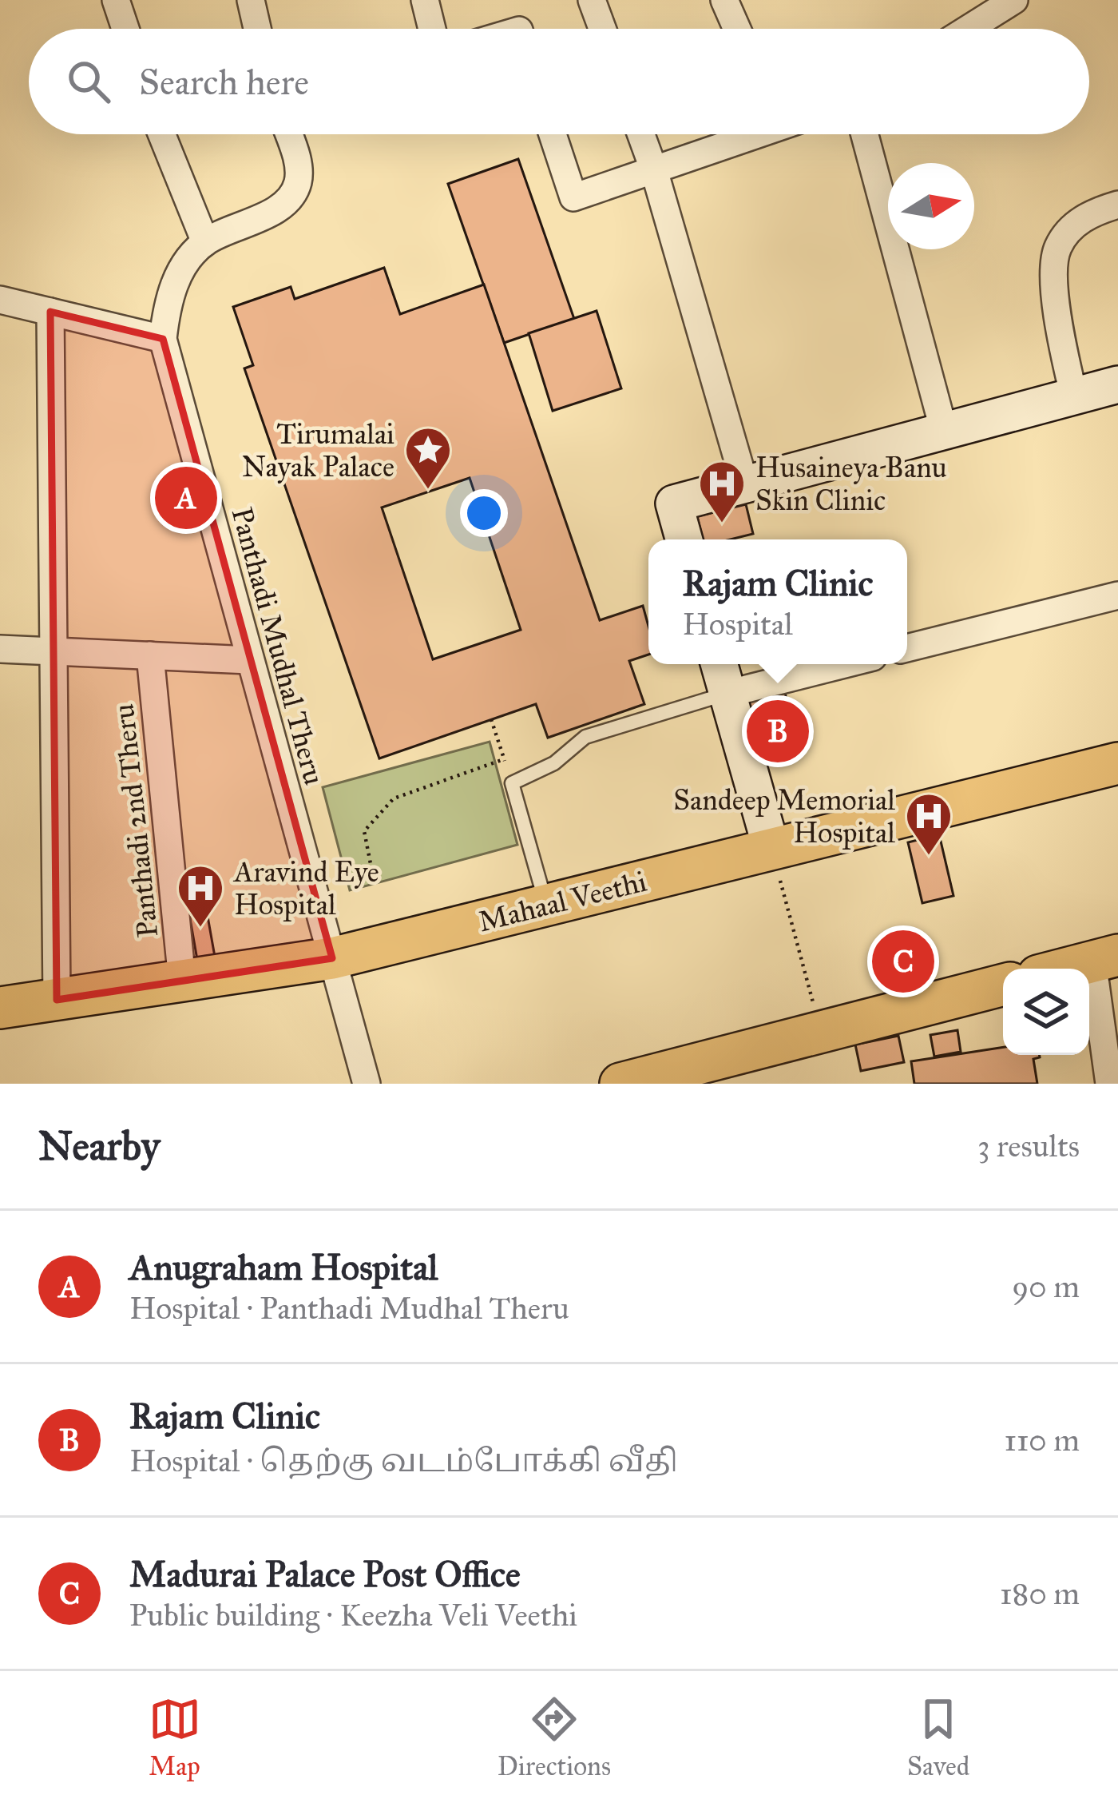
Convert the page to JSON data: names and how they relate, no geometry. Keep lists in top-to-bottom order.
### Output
{
  "streets": {
    "main road": ["Mahaal Veethi"],
    "street": ["Panthadi Mudhal Theru", "Panthadi 2nd Theru"]
  },
  "crossings": [
    ["Panthadi Mudhal Theru", "Mahaal Veethi"],
    ["Panthadi 2nd Theru", "Mahaal Veethi"]
  ],
  "places": {
    "place": ["Tirumalai Nayak Palace"],
    "hospital": ["Husaineya Banu Skin Clinic", "Sandeep Memorial Hospital", "Aravind Eye Hospital"]
  },
  "north": "right",
  "page": {
    "search": "Search here",
    "pins": ["A", "B", "C"],
    "popup": ["Rajam Clinic", "Hospital"],
    "heading": ["Nearby", "3 results"],
    "list": [
      {
        "mark": "A",
        "name": "Anugraham Hospital",
        "note": "Hospital · Panthadi Mudhal Theru",
        "value": "90 m"
      },
      {
        "mark": "B",
        "name": "Rajam Clinic",
        "note": "Hospital · தெற்கு வடம்போக்கி வீதி",
        "value": "110 m"
      },
      {
        "mark": "C",
        "name": "Madurai Palace Post Office",
        "note": "Public building · Keezha Veli Veethi",
        "value": "180 m"
      }
    ],
    "nav": ["Map", "Directions", "Saved"]
  }
}
